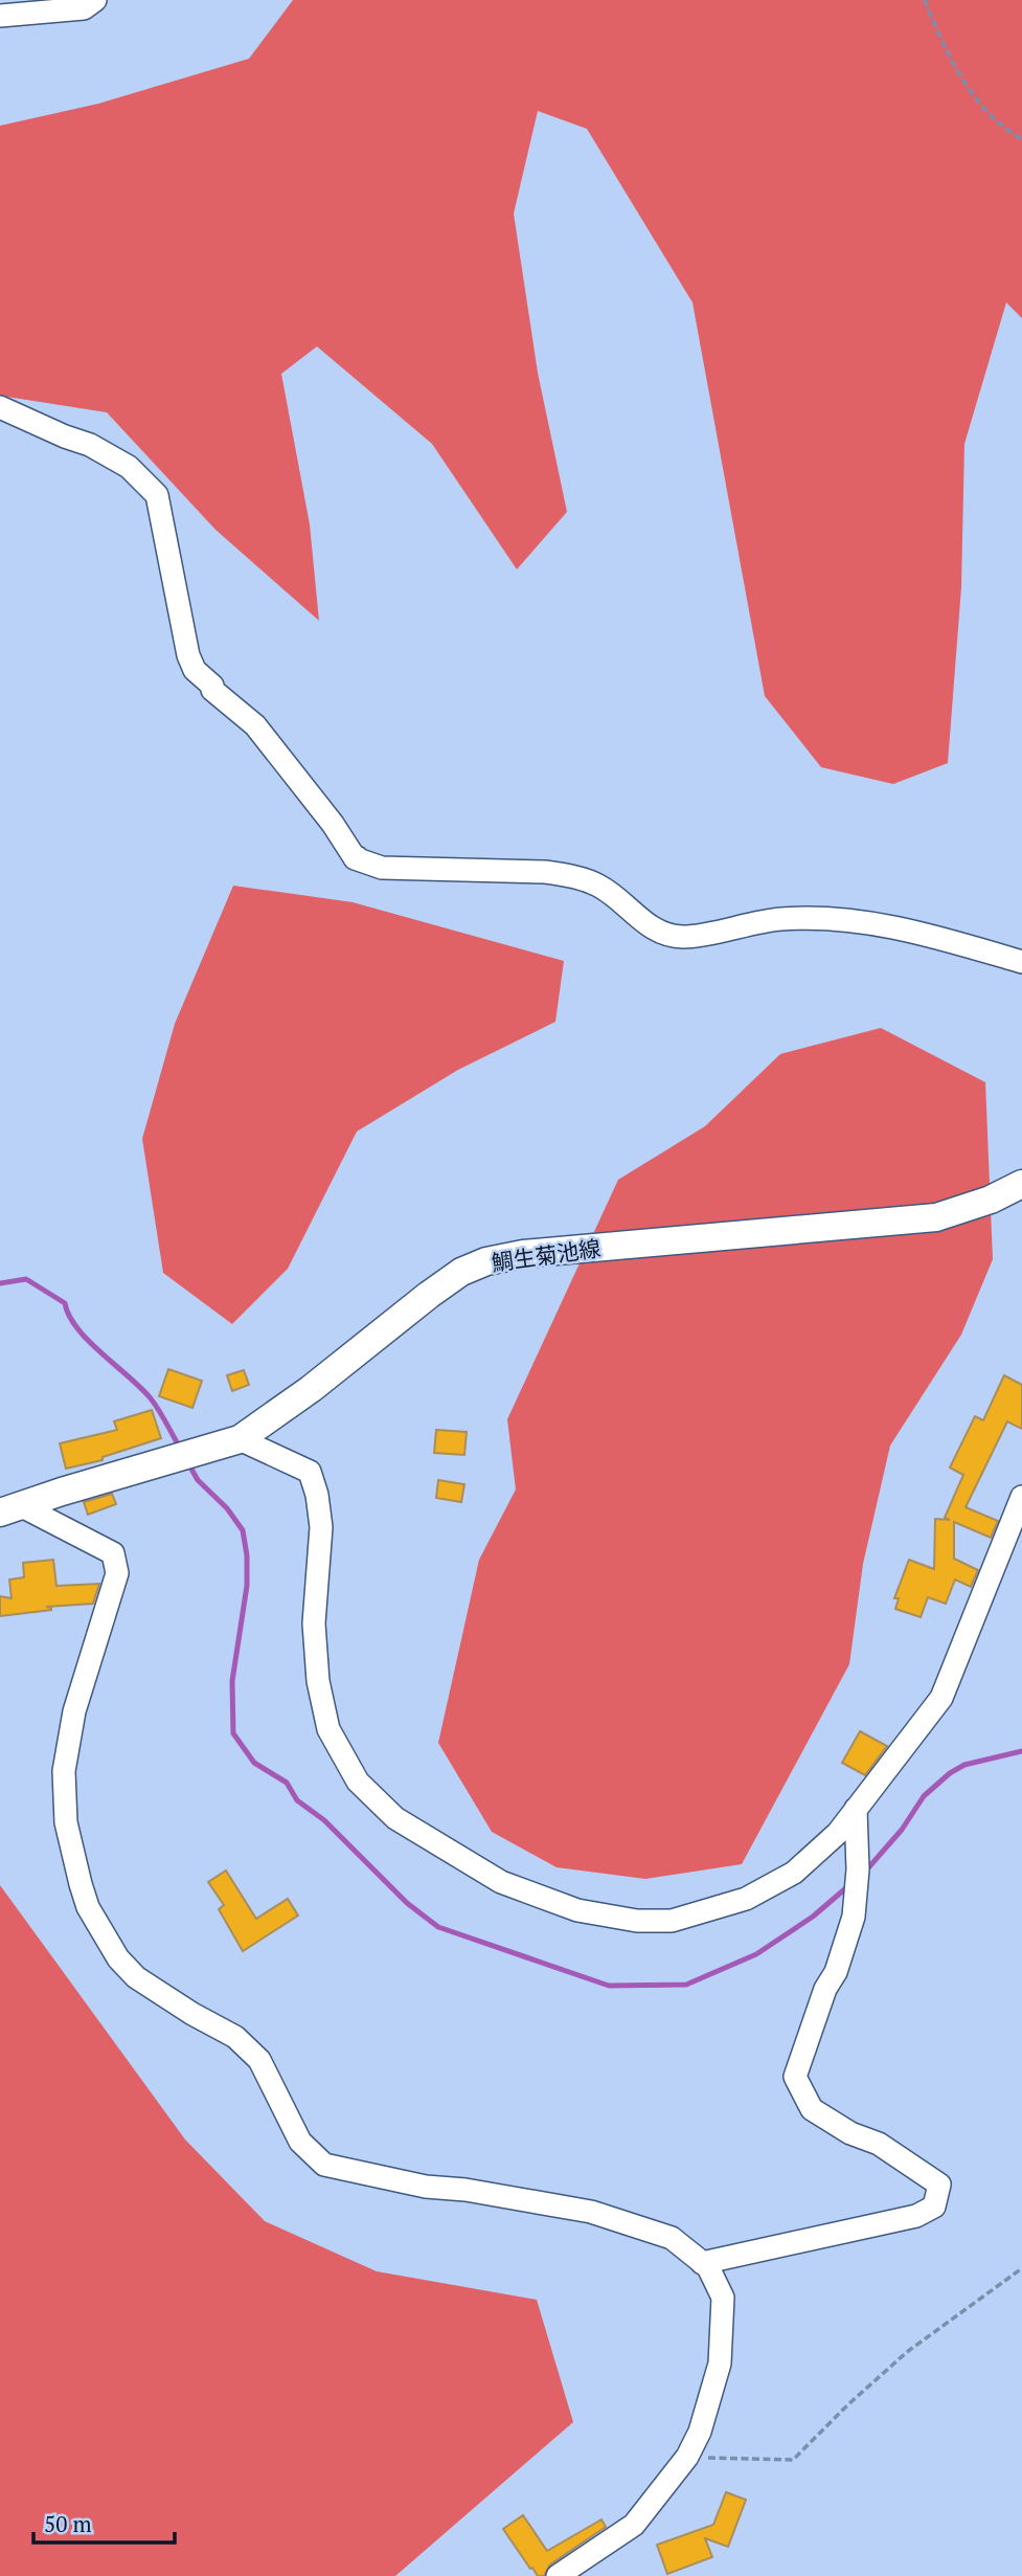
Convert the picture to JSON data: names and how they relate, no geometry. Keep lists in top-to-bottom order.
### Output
{
  "streets": {
    "main road": ["鯛生菊池線"]
  },
  "scale_bar": "50 m"
}
